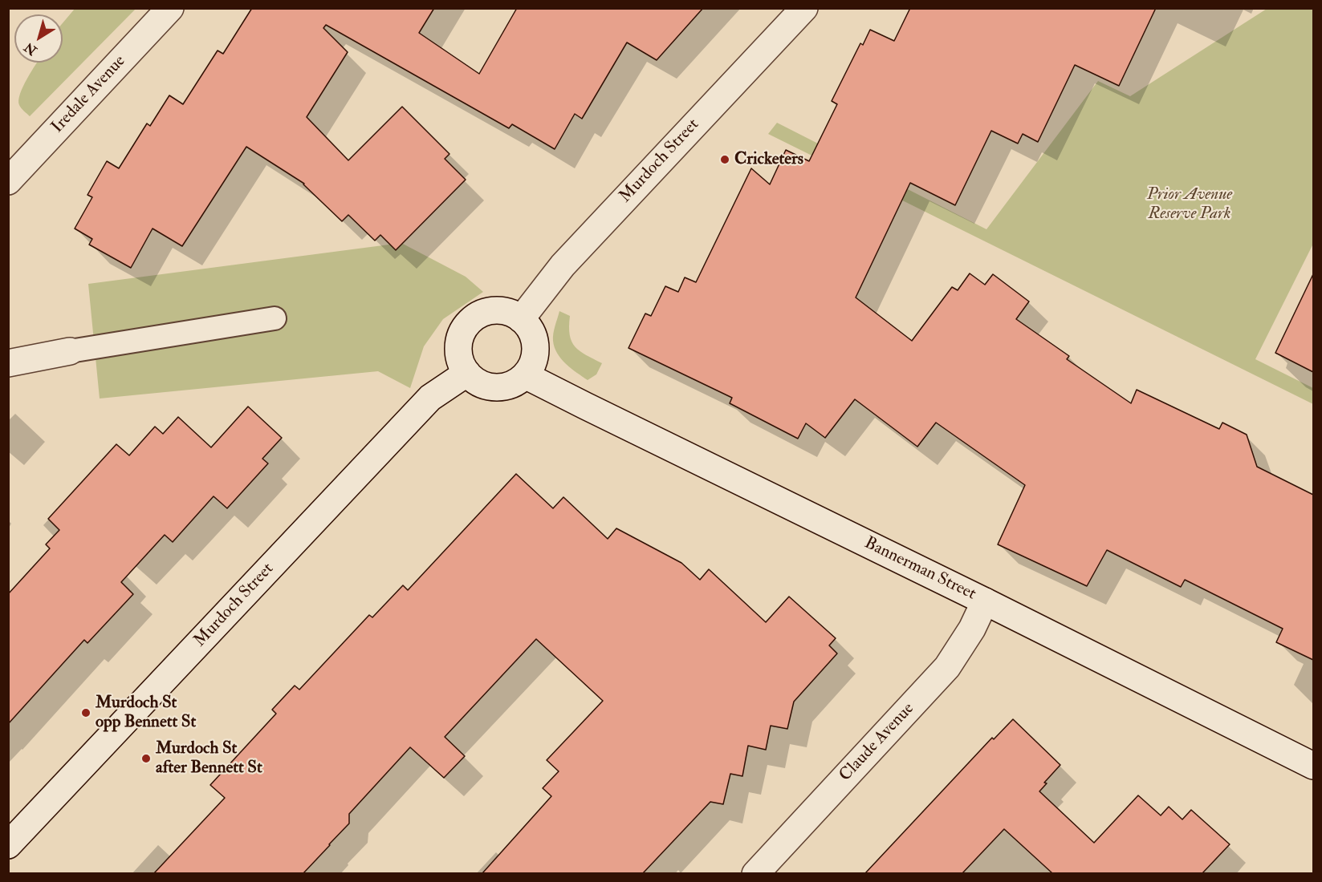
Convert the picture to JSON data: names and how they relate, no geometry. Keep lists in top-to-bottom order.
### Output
{
  "streets": {
    "main road": [
      "Iredale Avenue",
      "Murdoch Street",
      "Bannerman Street",
      "Claude Avenue"
    ]
  },
  "crossings": [
    ["Murdoch Street", "Bannerman Street"],
    ["Bannerman Street", "Claude Avenue"]
  ],
  "parks": ["Prior Avenue Reserve Park"],
  "places": ["Cricketers", "Murdoch St opp Bennett St", "Murdoch St after Bennett St"],
  "north": "bottom left"
}
